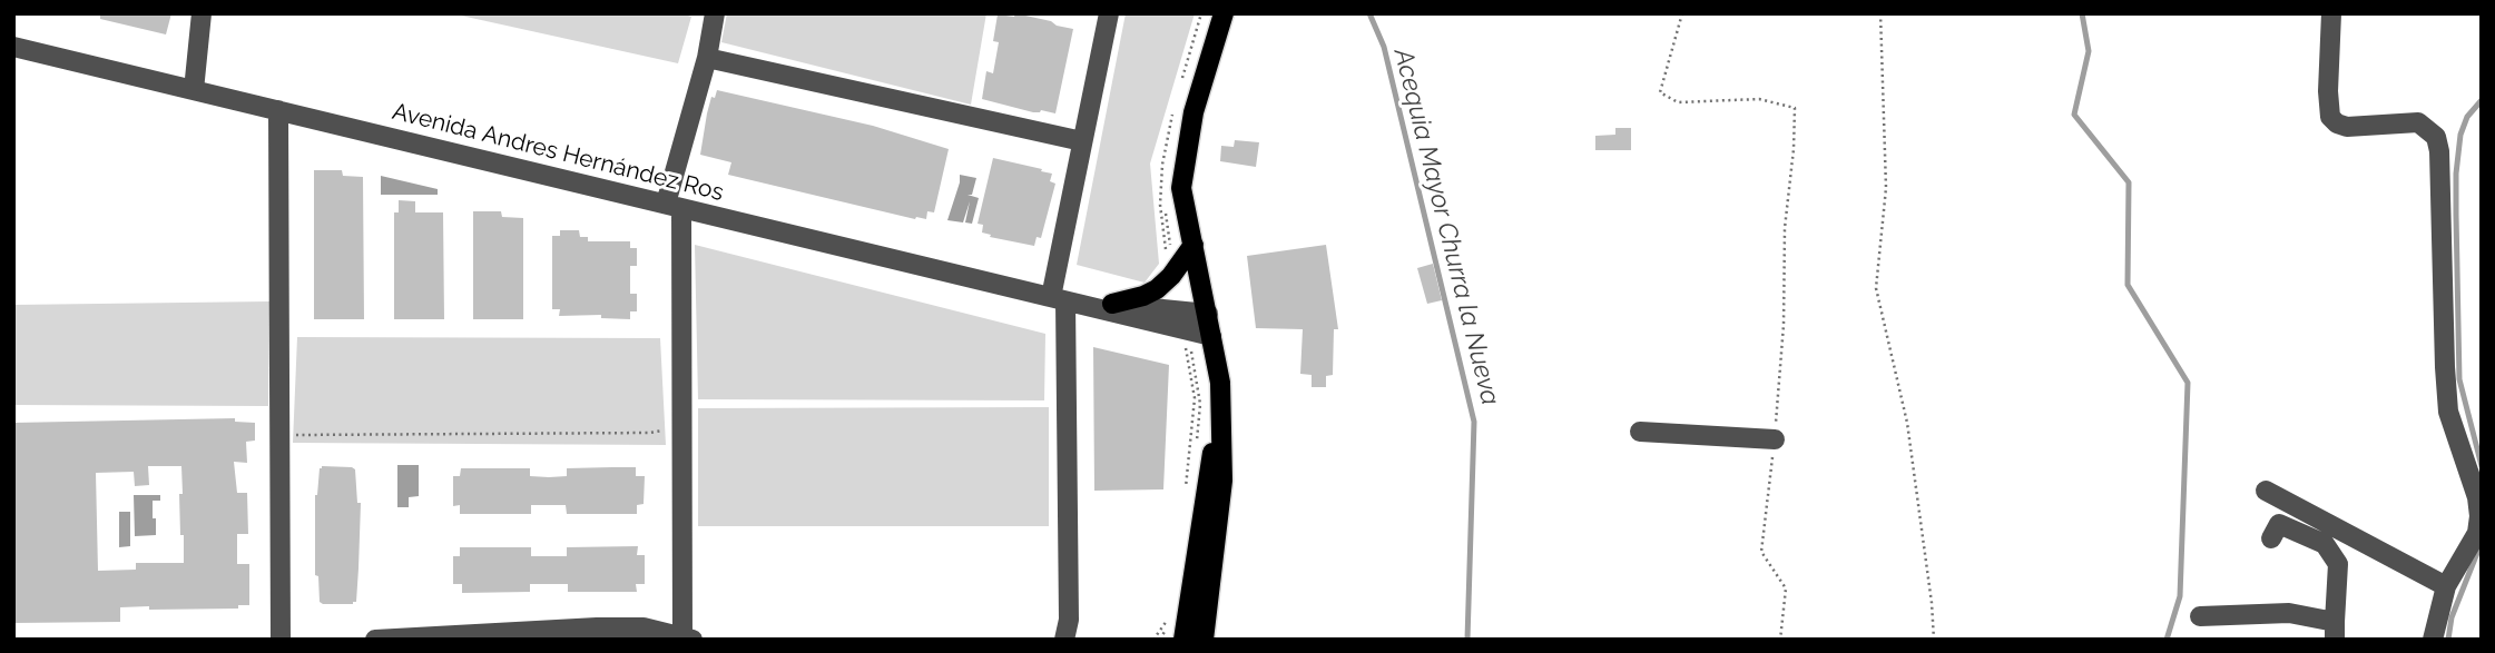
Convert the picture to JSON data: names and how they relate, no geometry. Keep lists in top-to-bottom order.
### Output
{
  "streets": {
    "street": ["Avenida Andres Hernández Ros"]
  },
  "water": ["Acequia Mayor Churra la Nueva"]
}
